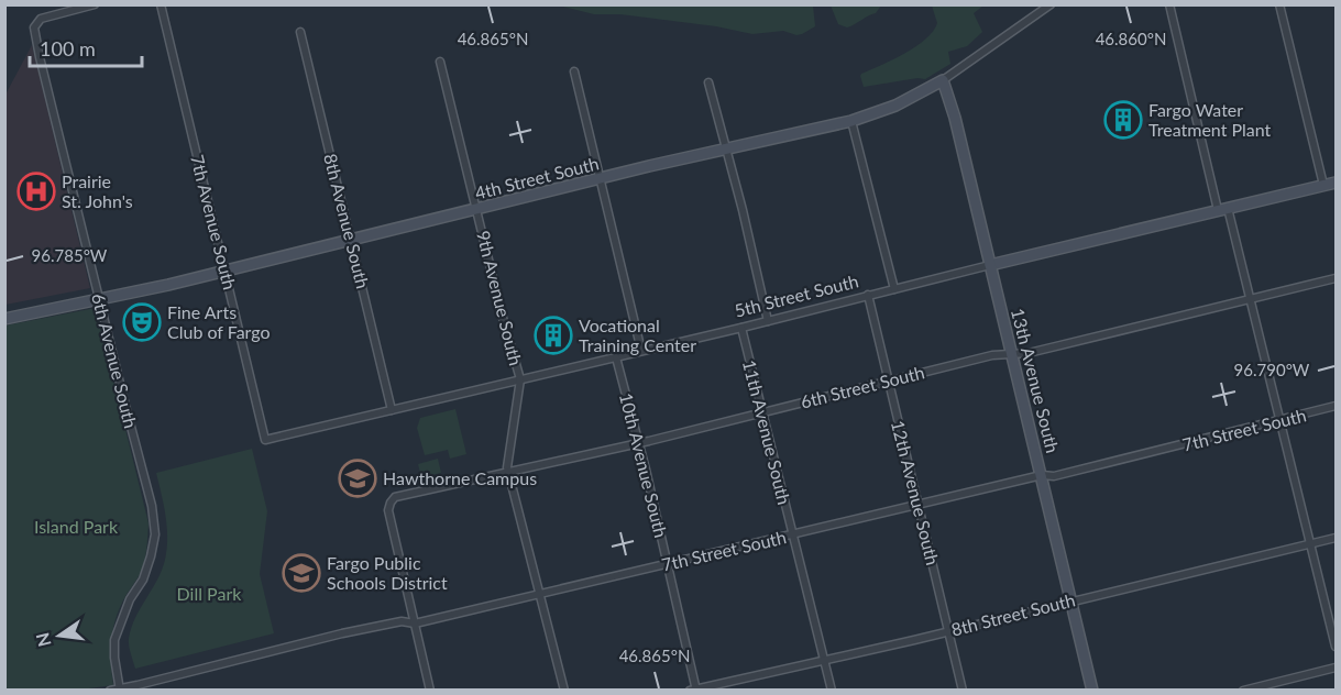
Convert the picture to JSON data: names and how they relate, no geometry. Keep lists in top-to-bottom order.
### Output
{
  "streets": {
    "street": [
      "4th Street South",
      "8th Avenue South",
      "7th Avenue South",
      "5th Street South",
      "9th Avenue South",
      "6th Avenue South",
      "13th Avenue South",
      "6th Street South",
      "7th Street South",
      "11th Avenue South",
      "10th Avenue South",
      "12th Avenue South",
      "8th Street South"
    ]
  },
  "crossings": [
    ["4th Street South", "8th Avenue South"],
    ["4th Street South", "7th Avenue South"],
    ["4th Street South", "9th Avenue South"],
    ["4th Street South", "6th Avenue South"],
    ["4th Street South", "13th Avenue South"],
    ["8th Avenue South", "5th Street South"],
    ["7th Avenue South", "5th Street South"],
    ["5th Street South", "9th Avenue South"],
    ["5th Street South", "13th Avenue South"],
    ["5th Street South", "11th Avenue South"],
    ["5th Street South", "10th Avenue South"],
    ["5th Street South", "12th Avenue South"],
    ["9th Avenue South", "6th Street South"],
    ["9th Avenue South", "7th Street South"],
    ["6th Avenue South", "7th Street South"],
    ["13th Avenue South", "6th Street South"],
    ["13th Avenue South", "7th Street South"],
    ["13th Avenue South", "8th Street South"],
    ["6th Street South", "7th Street South"],
    ["6th Street South", "11th Avenue South"],
    ["6th Street South", "10th Avenue South"],
    ["6th Street South", "12th Avenue South"],
    ["7th Street South", "11th Avenue South"],
    ["7th Street South", "10th Avenue South"],
    ["7th Street South", "12th Avenue South"],
    ["11th Avenue South", "8th Street South"],
    ["10th Avenue South", "8th Street South"],
    ["12th Avenue South", "8th Street South"]
  ],
  "parks": ["Island Park", "Dill Park"],
  "places": {
    "building": ["Fargo Water Treatment Plant", "Vocational Training Center"],
    "hospital": ["Prairie St. John's"],
    "theatre": ["Fine Arts Club of Fargo"],
    "school or university": ["Hawthorne Campus", "Fargo Public Schools District"]
  },
  "scale_bar": "100 m",
  "north": "left",
  "coordinates": [
    "46.865°N",
    "46.860°N",
    "96.785°W",
    "96.790°W"
  ]
}
